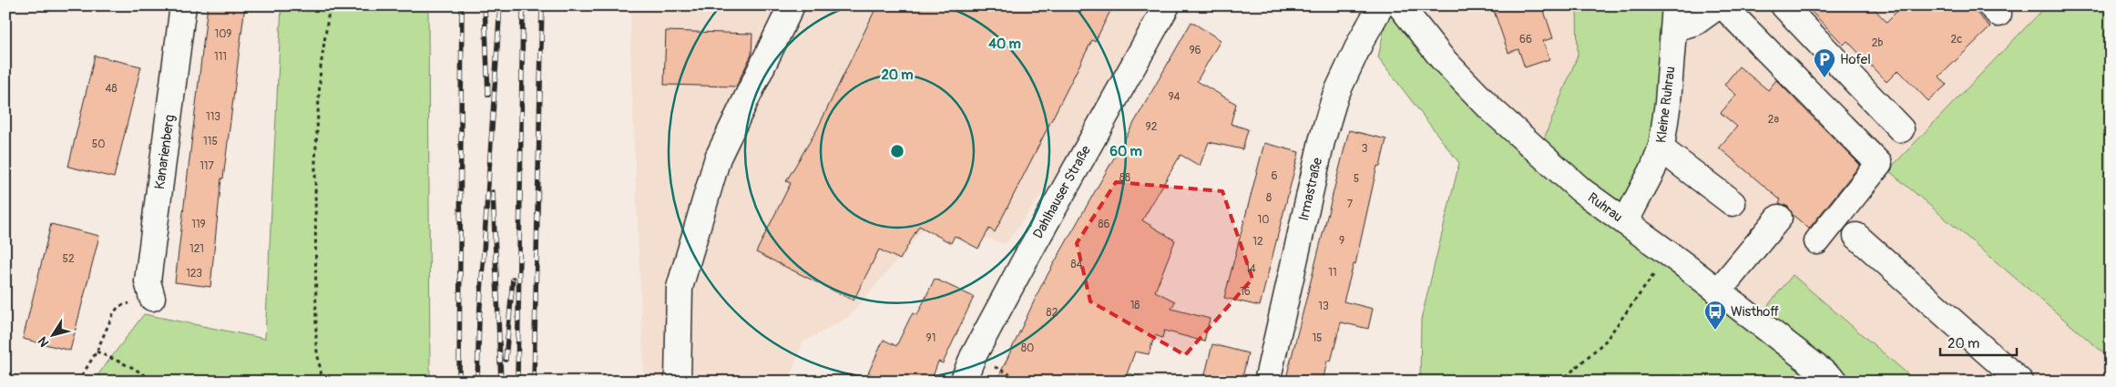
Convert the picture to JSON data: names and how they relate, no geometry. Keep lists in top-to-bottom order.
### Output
{
  "streets": {
    "street": [
      "Kleine Ruhrau",
      "Kanarienberg",
      "Irmastraße",
      "Dahlhauser Straße",
      "Ruhrau"
    ]
  },
  "crossings": [
    ["Kleine Ruhrau", "Ruhrau"]
  ],
  "places": {
    "parking": ["Hofel"],
    "bus stop": ["Wisthoff"]
  },
  "house_numbers": [
    "109",
    "66",
    "2c",
    "2b",
    "96",
    "111",
    "48",
    "94",
    "113",
    "2a",
    "92",
    "115",
    "50",
    "3",
    "117",
    "6",
    "88",
    "5",
    "8",
    "7",
    "10",
    "119",
    "86",
    "9",
    "12",
    "121",
    "52",
    "84",
    "14",
    "11",
    "123",
    "16",
    "18",
    "13",
    "82",
    "91",
    "15",
    "80"
  ],
  "scale_bar": "20 m",
  "north": "bottom left",
  "rings": ["40 m", "20 m", "60 m"]
}
